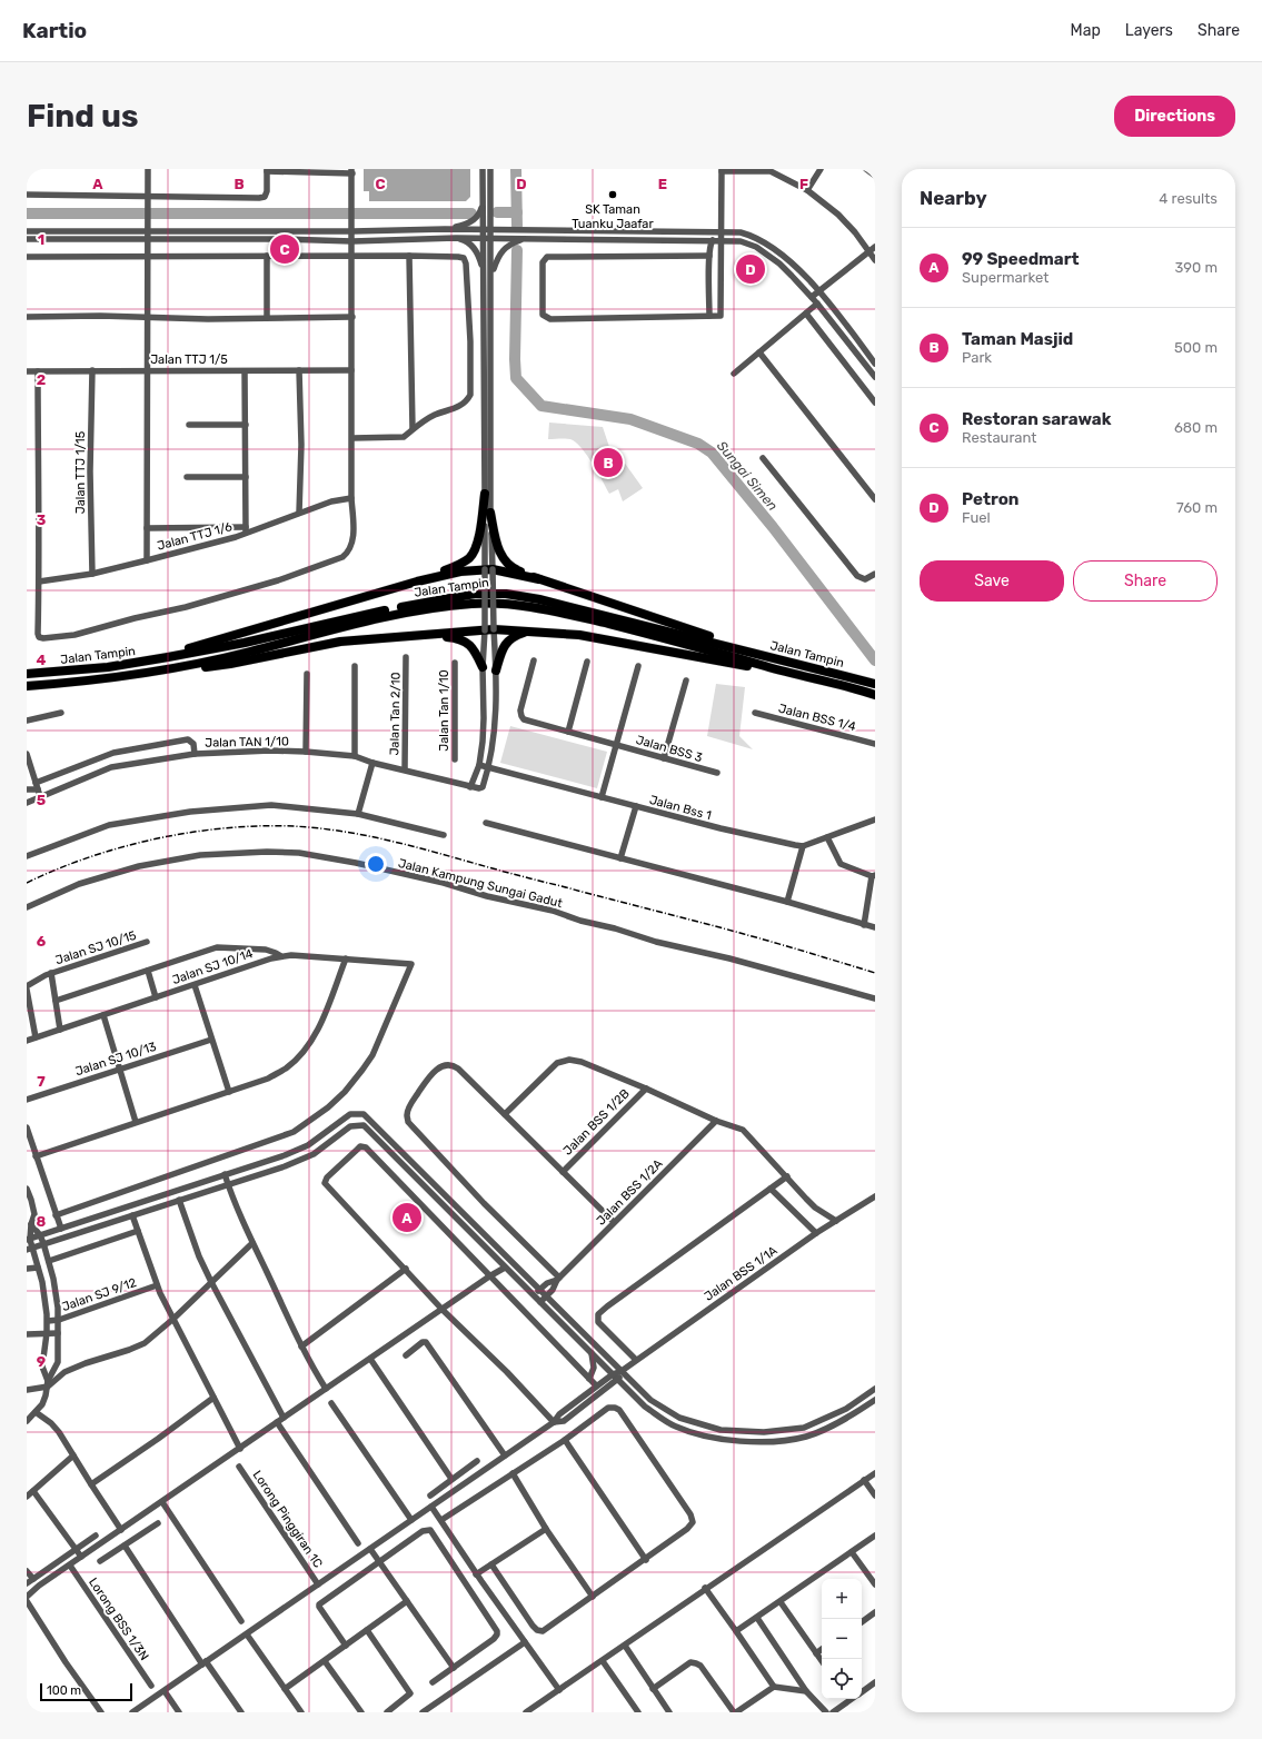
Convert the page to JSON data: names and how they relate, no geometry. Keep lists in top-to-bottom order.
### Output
{
  "streets": {
    "highway": ["Jalan Tampin"],
    "street": [
      "Jalan TTJ 1/5",
      "Jalan TTJ 1/15",
      "Jalan TTJ 1/6",
      "Jalan Tan 1/10",
      "Jalan Tan 2/10",
      "Jalan BSS 1/4",
      "Jalan TAN 1/10",
      "Jalan BSS 3",
      "Jalan Bss 1",
      "Jalan Kampung Sungai Gadut",
      "Jalan SJ 10/15",
      "Jalan SJ 10/14",
      "Jalan SJ 10/13",
      "Jalan BSS 1/2B",
      "Jalan BSS 1/2A",
      "Jalan BSS 1/1A",
      "Jalan SJ 9/12",
      "Lorong Pinggiran 1C",
      "Lorong BSS 1/3N"
    ]
  },
  "crossings": [
    ["Jalan TTJ 1/5", "Jalan TTJ 1/15"],
    ["Jalan TTJ 1/15", "Jalan TTJ 1/6"],
    ["Jalan Tan 2/10", "Jalan TAN 1/10"]
  ],
  "water": ["Sungai Simen"],
  "places": ["SK Taman Tuanku Jaafar"],
  "scale_bar": "100 m",
  "page": {
    "header": "Kartio",
    "nav": ["Map", "Layers", "Share"],
    "buttons": [
      "Directions",
      ["Save", "Share"]
    ],
    "title": "Find us",
    "heading": ["Nearby", "4 results"],
    "list": [
      {
        "mark": "A",
        "name": "99 Speedmart",
        "note": "Supermarket",
        "value": "390 m"
      },
      {
        "mark": "B",
        "name": "Taman Masjid",
        "note": "Park",
        "value": "500 m"
      },
      {
        "mark": "C",
        "name": "Restoran sarawak",
        "note": "Restaurant",
        "value": "680 m"
      },
      {
        "mark": "D",
        "name": "Petron",
        "note": "Fuel",
        "value": "760 m"
      }
    ],
    "pins": [
      "C",
      "D",
      "B",
      "A"
    ],
    "map_buttons": ["+", "−"],
    "scale": "100 m"
  },
  "grid": {
    "columns": [
      "A",
      "B",
      "C",
      "D",
      "E",
      "F"
    ],
    "rows": [
      "1",
      "2",
      "3",
      "4",
      "5",
      "6",
      "7",
      "8",
      "9"
    ]
  }
}
